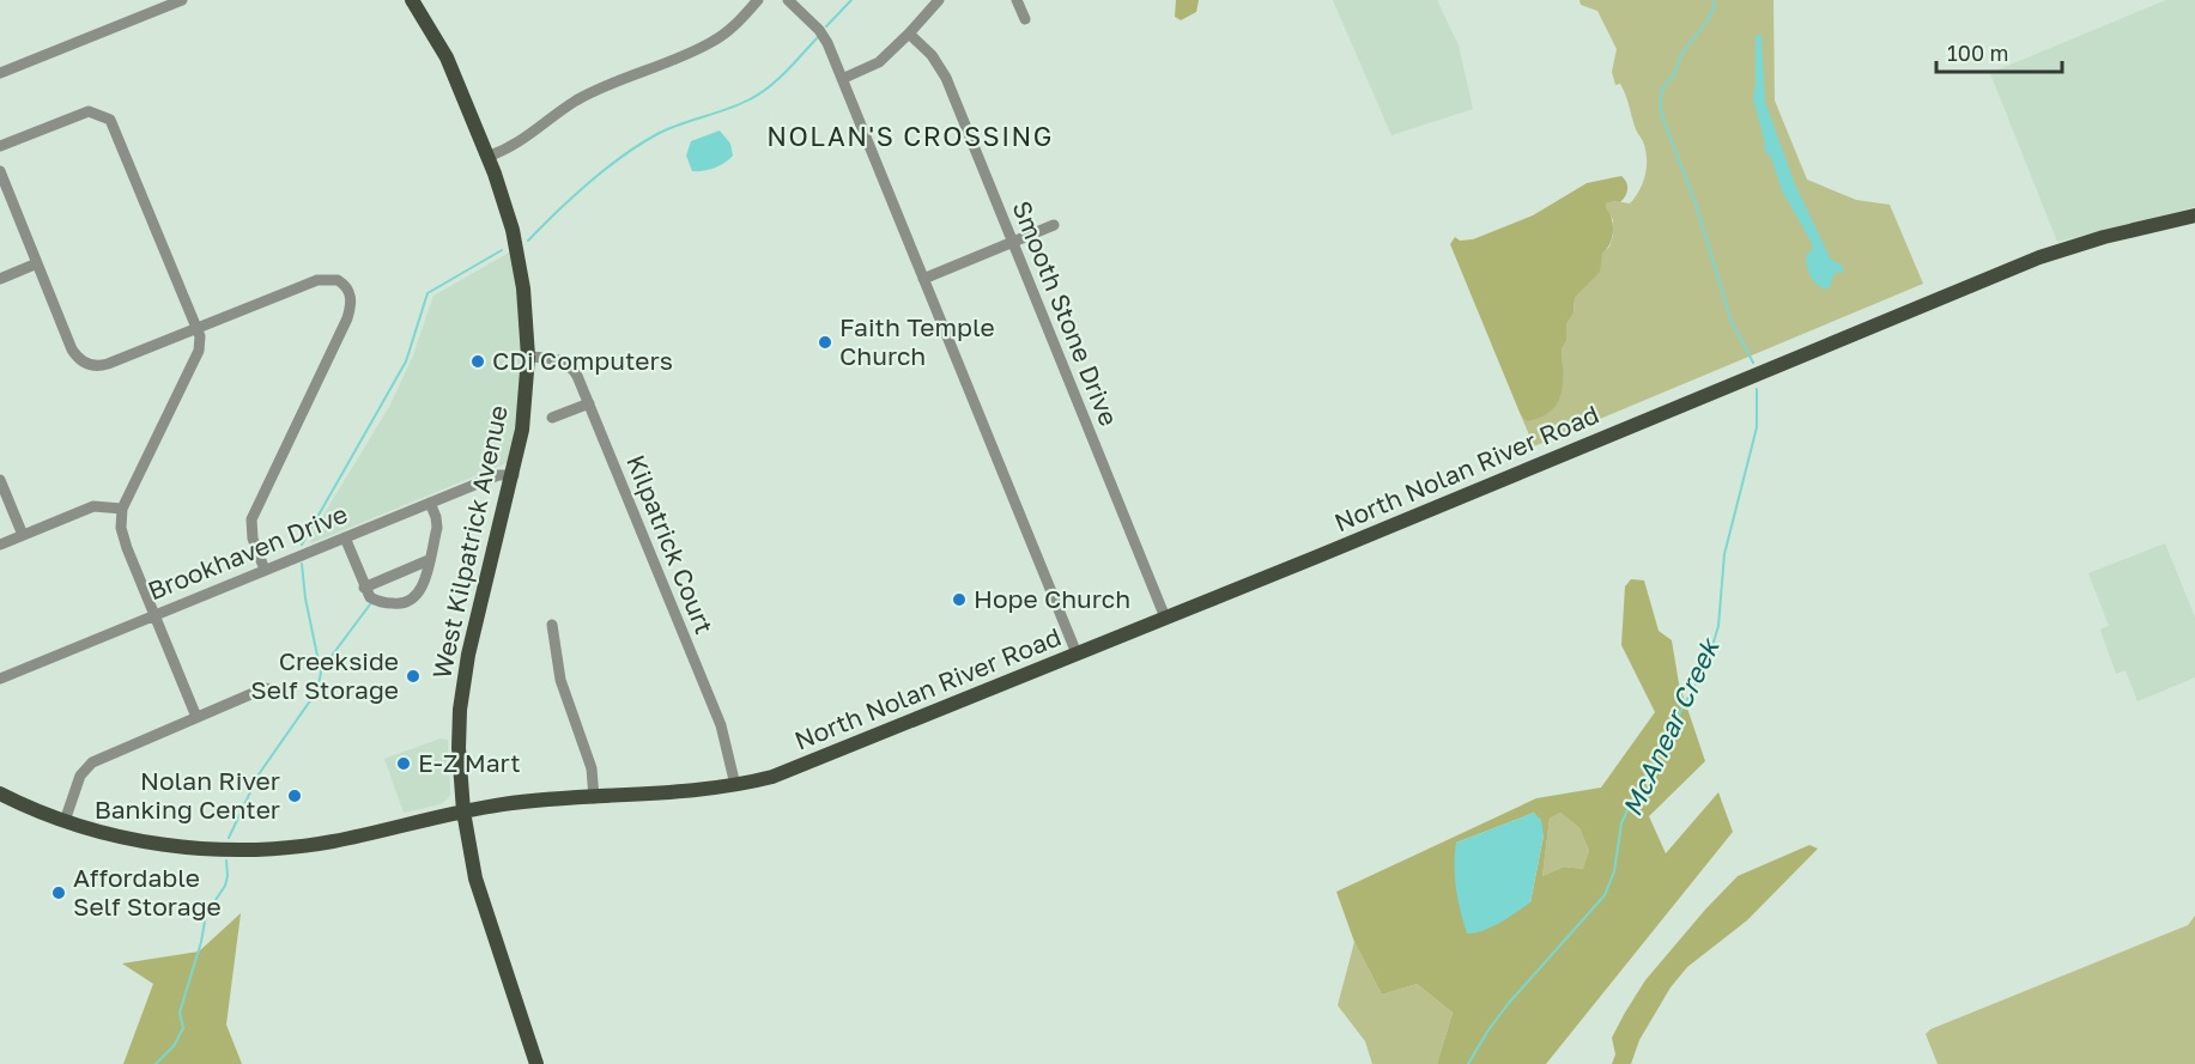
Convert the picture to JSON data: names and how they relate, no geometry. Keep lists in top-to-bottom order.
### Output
{
  "streets": {
    "main road": ["North Nolan River Road", "West Kilpatrick Avenue"],
    "street": ["Smooth Stone Drive", "Kilpatrick Court", "Brookhaven Drive"]
  },
  "crossings": [
    ["Smooth Stone Drive", "North Nolan River Road"],
    ["North Nolan River Road", "West Kilpatrick Avenue"],
    ["North Nolan River Road", "Kilpatrick Court"],
    ["West Kilpatrick Avenue", "Kilpatrick Court"],
    ["West Kilpatrick Avenue", "Brookhaven Drive"]
  ],
  "districts": ["NOLAN'S CROSSING"],
  "water": ["McAnear Creek"],
  "places": [
    "Faith Temple Church",
    "CDi Computers",
    "Hope Church",
    "Creekside Self Storage",
    "E-Z Mart",
    "Nolan River Banking Center",
    "Affordable Self Storage"
  ],
  "scale_bar": "100 m"
}
